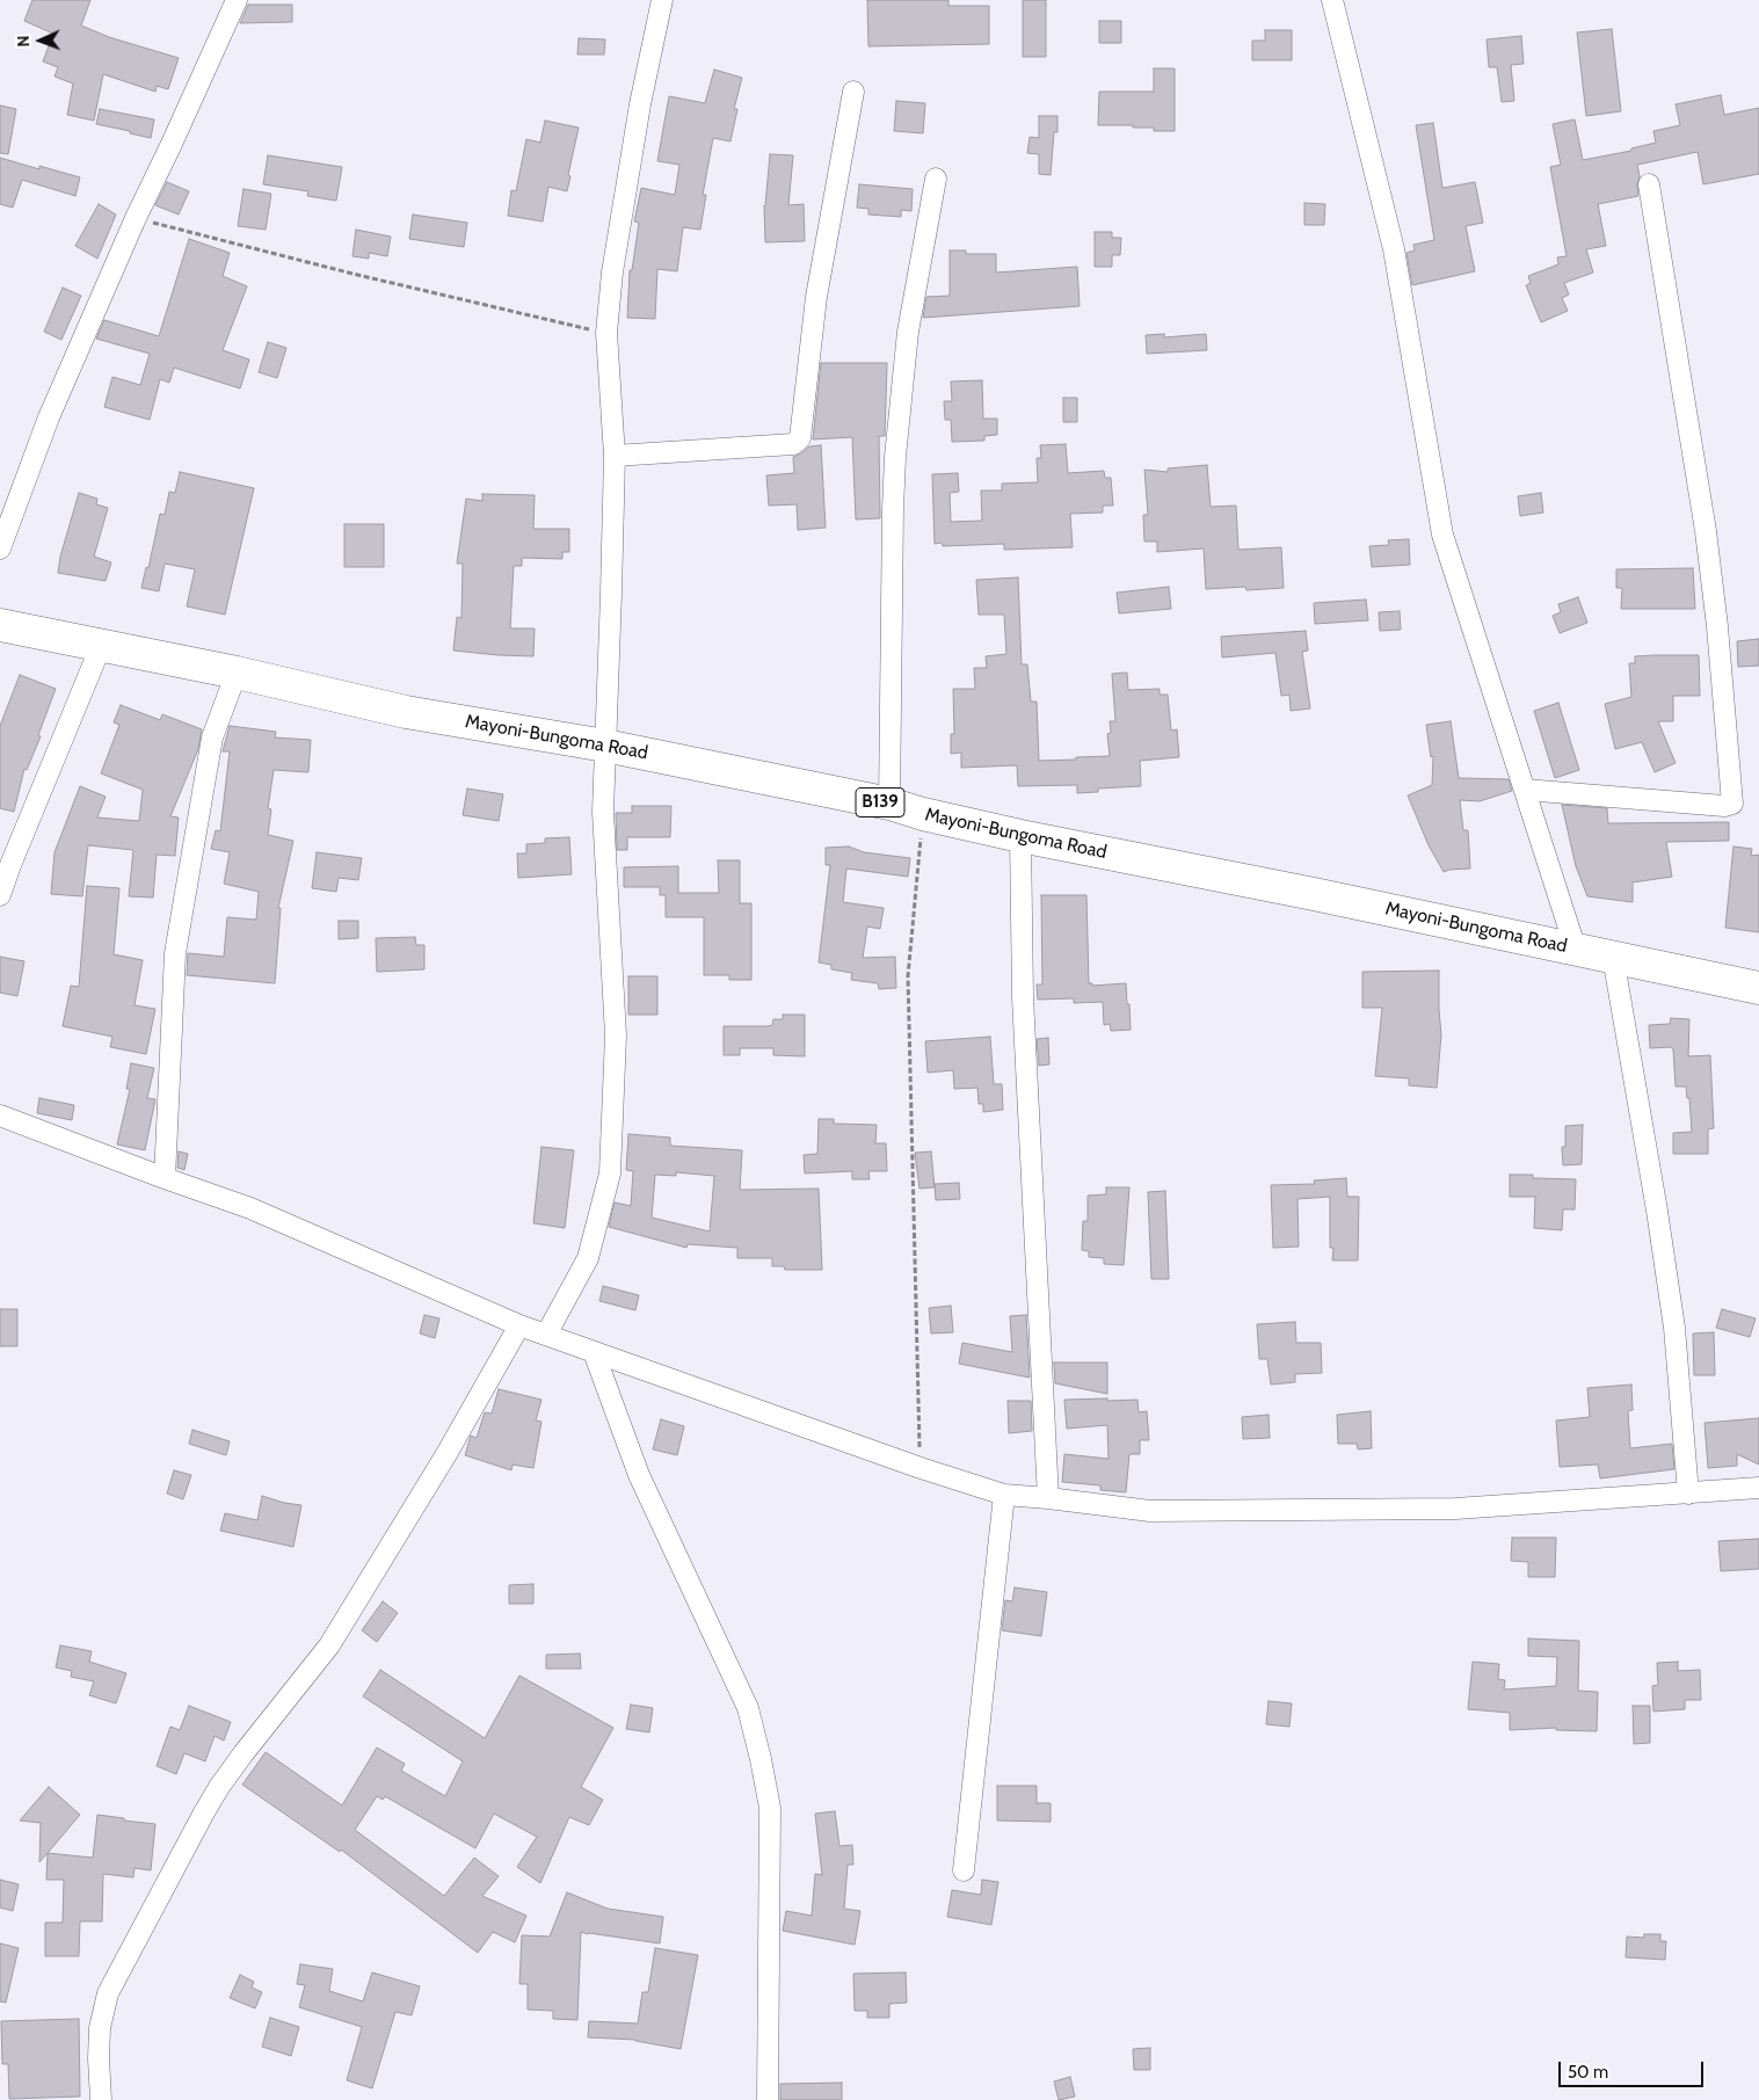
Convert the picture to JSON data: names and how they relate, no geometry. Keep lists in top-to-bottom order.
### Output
{
  "streets": {
    "main road": ["Mayoni-Bungoma Road", "B139"]
  },
  "scale_bar": "50 m",
  "north": "left"
}
